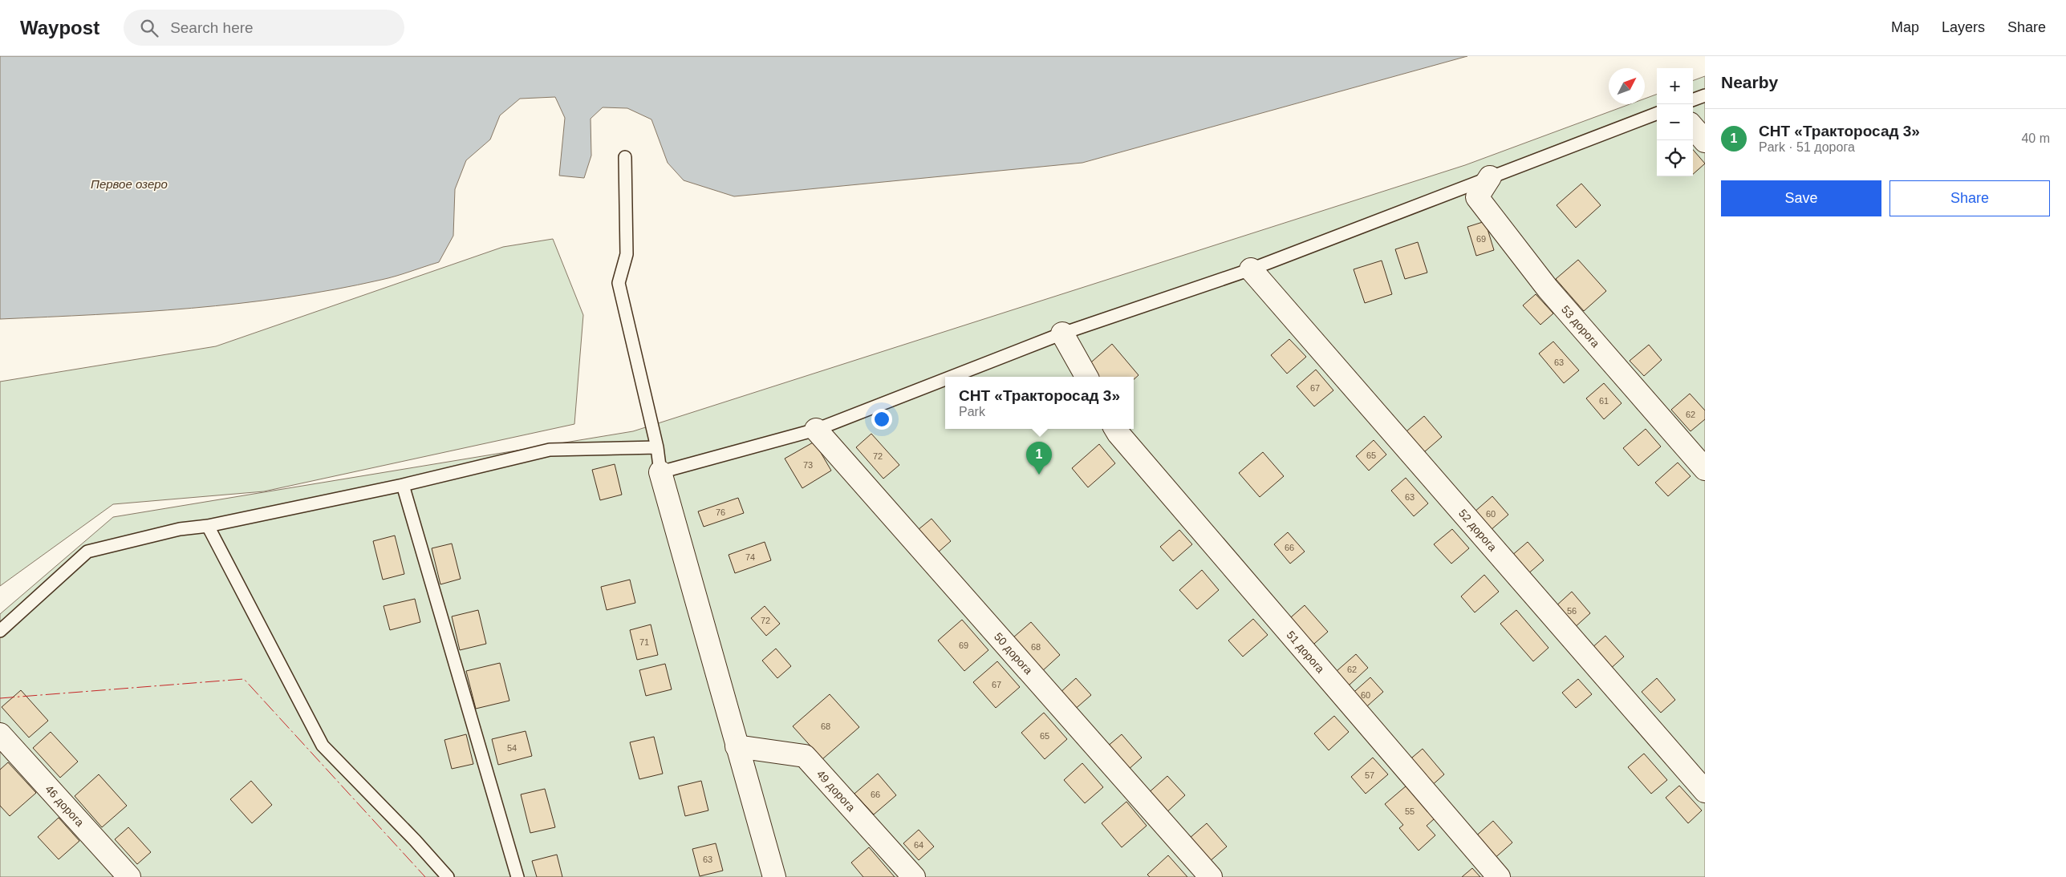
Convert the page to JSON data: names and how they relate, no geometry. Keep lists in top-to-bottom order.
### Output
{
  "streets": {
    "street": [
      "53 дорога",
      "52 дорога",
      "51 дорога",
      "50 дорога",
      "49 дорога",
      "46 дорога"
    ]
  },
  "water": ["Первое озеро"],
  "house_numbers": [
    "69",
    "63",
    "67",
    "61",
    "62",
    "65",
    "72",
    "73",
    "63",
    "76",
    "60",
    "66",
    "74",
    "56",
    "72",
    "71",
    "69",
    "68",
    "62",
    "67",
    "60",
    "68",
    "65",
    "54",
    "57",
    "66",
    "55",
    "64",
    "63"
  ],
  "north": "top right",
  "page": {
    "header": "Waypost",
    "search": "Search here",
    "nav": ["Map", "Layers", "Share"],
    "heading": "Nearby",
    "map_buttons": ["+", "−"],
    "list": [
      {
        "mark": "1",
        "name": "СНТ «Тракторосад 3»",
        "note": "Park · 51 дорога",
        "value": "40 m"
      }
    ],
    "buttons": ["Save", "Share"],
    "popup": ["СНТ «Тракторосад 3»", "Park"],
    "pins": "1"
  }
}
